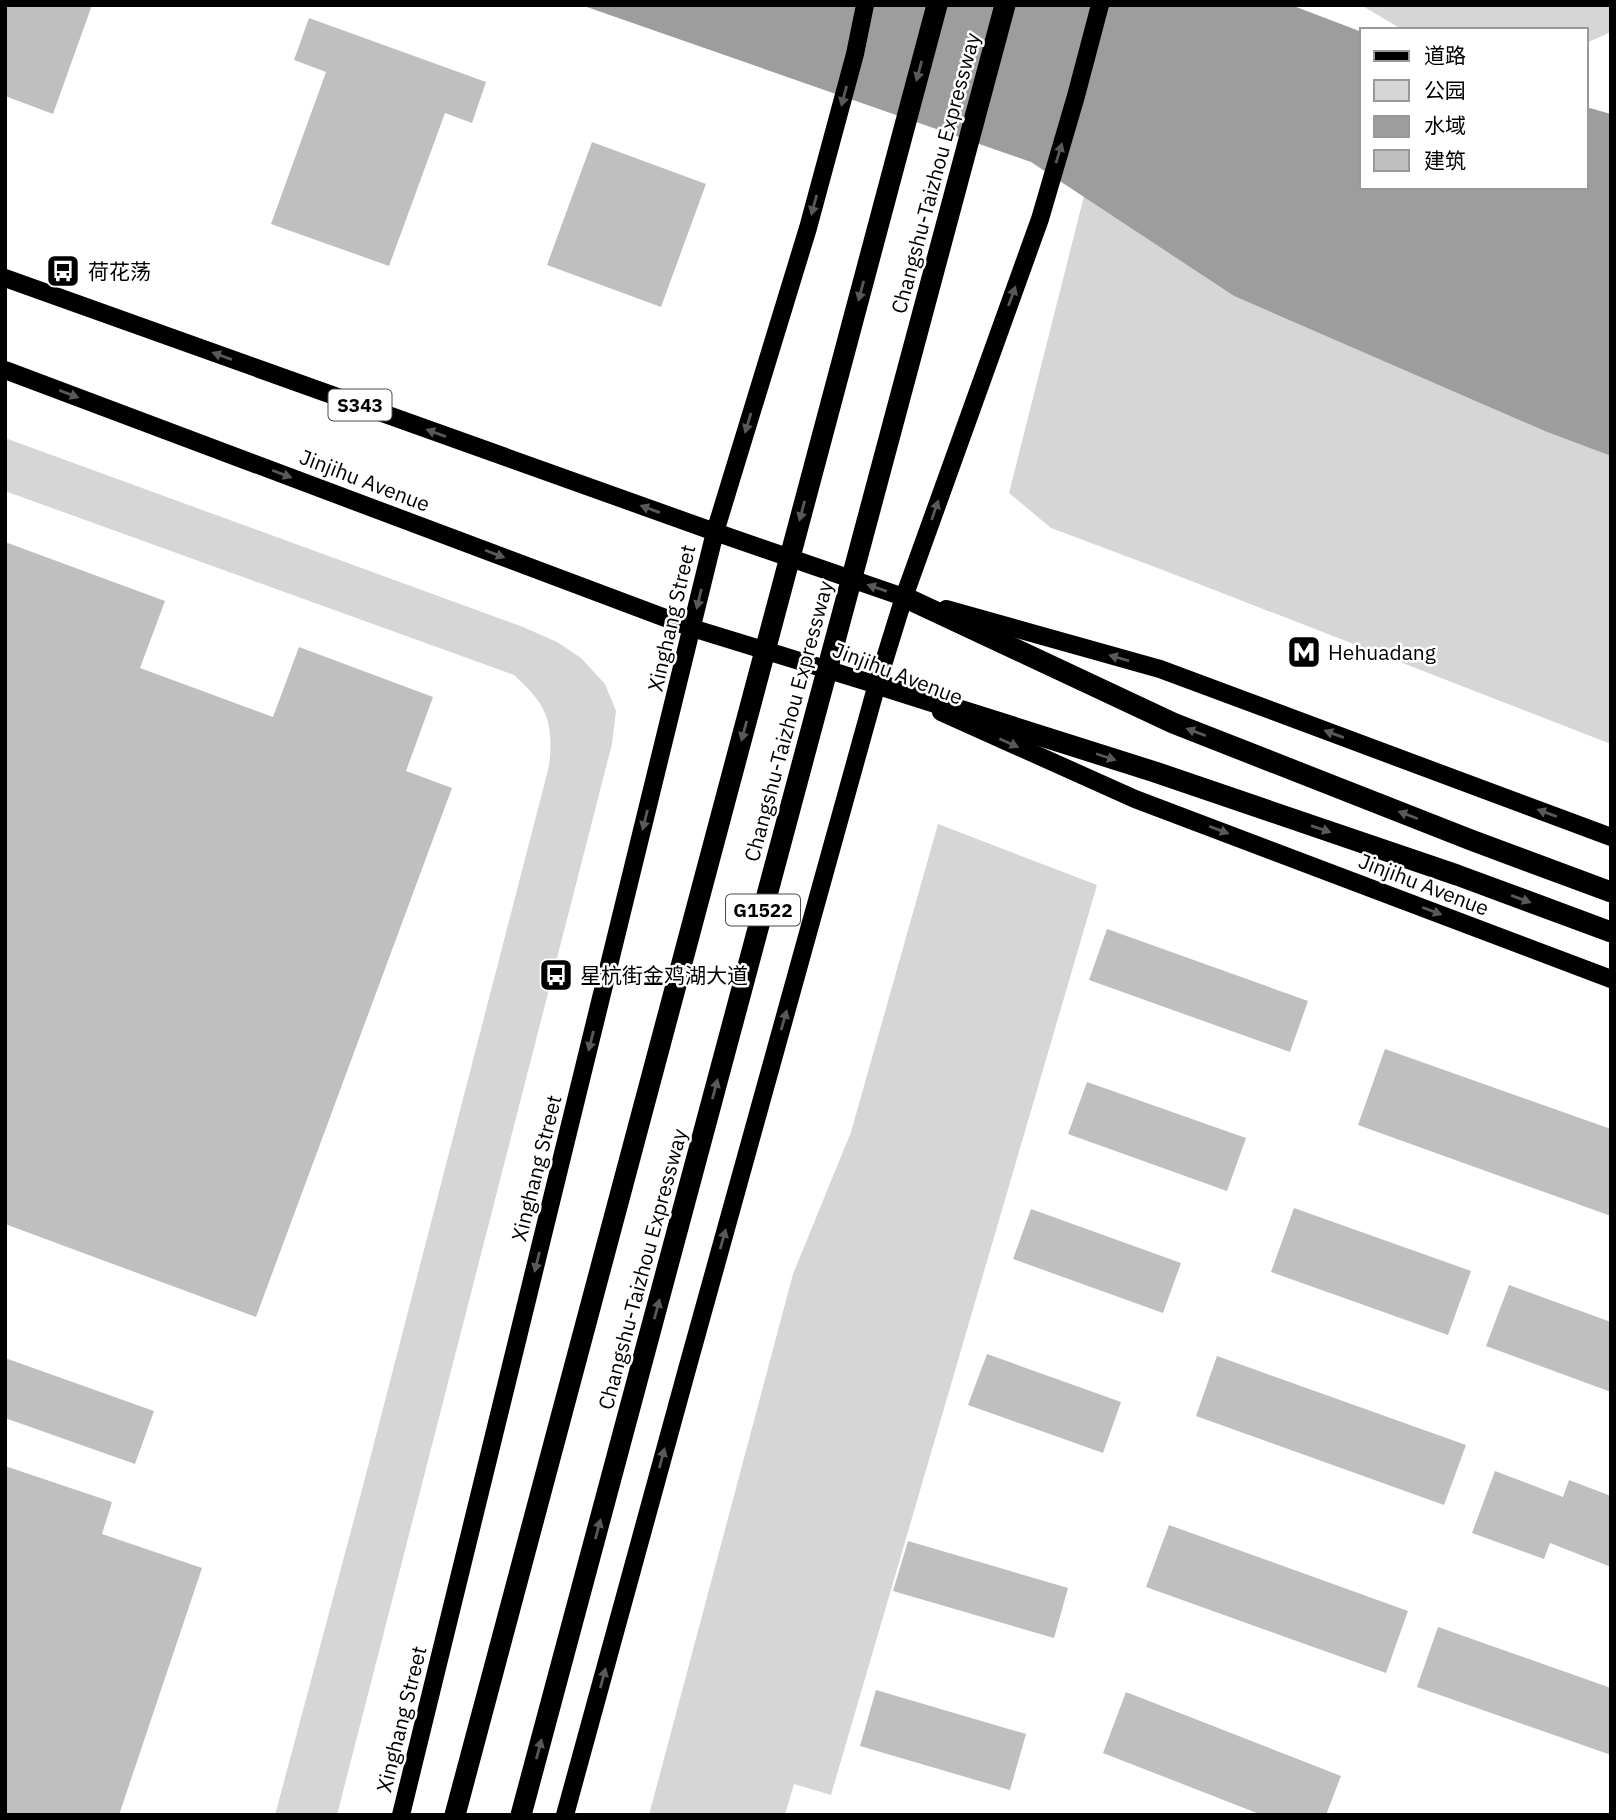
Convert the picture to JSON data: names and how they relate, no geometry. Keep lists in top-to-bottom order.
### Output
{
  "streets": {
    "highway": ["Changshu-Taizhou Expressway", "G1522"],
    "main road": ["S343", "Jinjihu Avenue", "Xinghang Street"]
  },
  "crossings": [
    ["S343", "Xinghang Street"],
    ["Jinjihu Avenue", "Xinghang Street"]
  ],
  "one_way": ["Xinghang Street"],
  "places": {
    "bus stop": ["荷花荡", "星杭街金鸡湖大道"],
    "metro station": ["Hehuadang"]
  },
  "legend": [
    "道路",
    "公园",
    "水域",
    "建筑"
  ]
}
